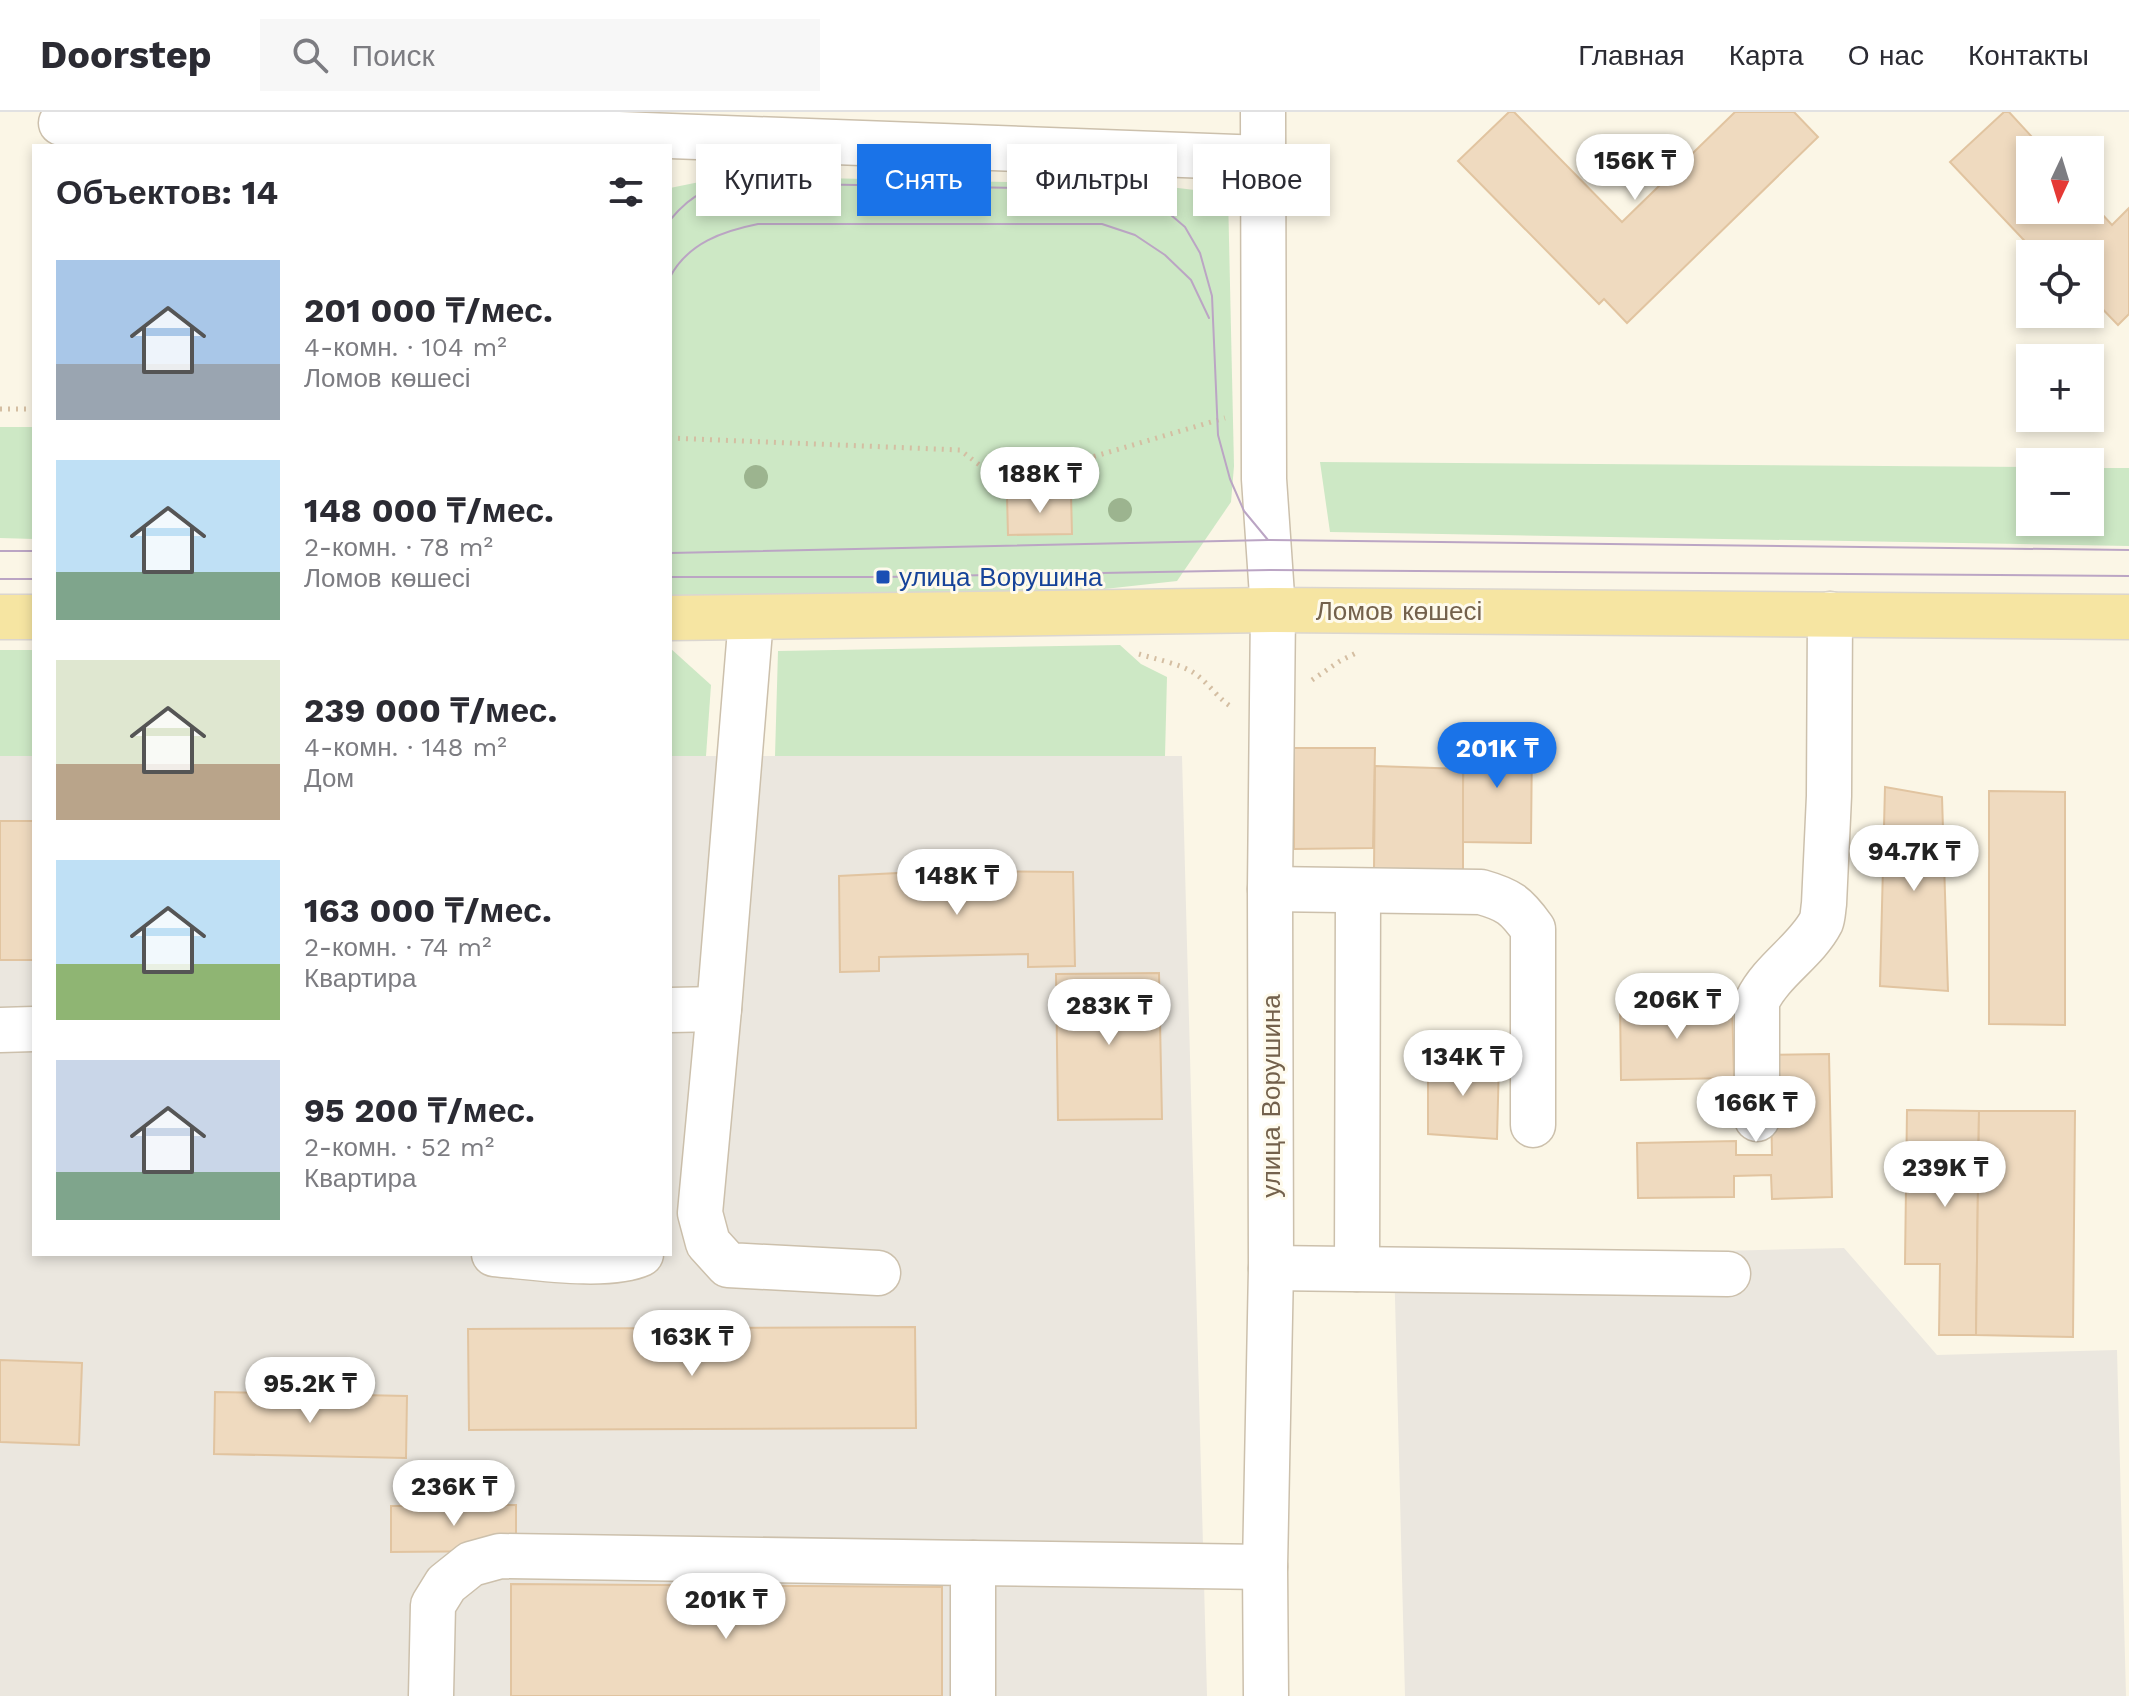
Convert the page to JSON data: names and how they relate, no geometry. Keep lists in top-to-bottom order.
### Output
{
  "streets": {
    "main road": ["Ломов көшесі"],
    "street": ["улица Ворушина"]
  },
  "crossings": [
    ["Ломов көшесі", "улица Ворушина"]
  ],
  "places": {
    "transit": ["улица Ворушина"]
  },
  "north": "bottom",
  "page": {
    "header": "Doorstep",
    "search": "Поиск",
    "nav": [
      "Главная",
      "Карта",
      "О нас",
      "Контакты"
    ],
    "price": [
      "156K ₸",
      "188K ₸",
      "201K ₸",
      "94.7K ₸",
      "148K ₸",
      "206K ₸",
      "283K ₸",
      "134K ₸",
      "166K ₸",
      "239K ₸",
      "163K ₸",
      "95.2K ₸",
      "236K ₸",
      "201K ₸"
    ],
    "map_buttons": ["+", "−"],
    "chip": [
      "Купить",
      "Снять",
      "Фильтры",
      "Новое"
    ],
    "heading": "Объектов: 14",
    "list": [
      {
        "name": "201 000 ₸/мес.",
        "note": "4-комн. · 104 m² · Ломов көшесі"
      },
      {
        "name": "148 000 ₸/мес.",
        "note": "2-комн. · 78 m² · Ломов көшесі"
      },
      {
        "name": "239 000 ₸/мес.",
        "note": "4-комн. · 148 m² · Дом"
      },
      {
        "name": "163 000 ₸/мес.",
        "note": "2-комн. · 74 m² · Квартира"
      },
      {
        "name": "95 200 ₸/мес.",
        "note": "2-комн. · 52 m² · Квартира"
      }
    ]
  }
}
